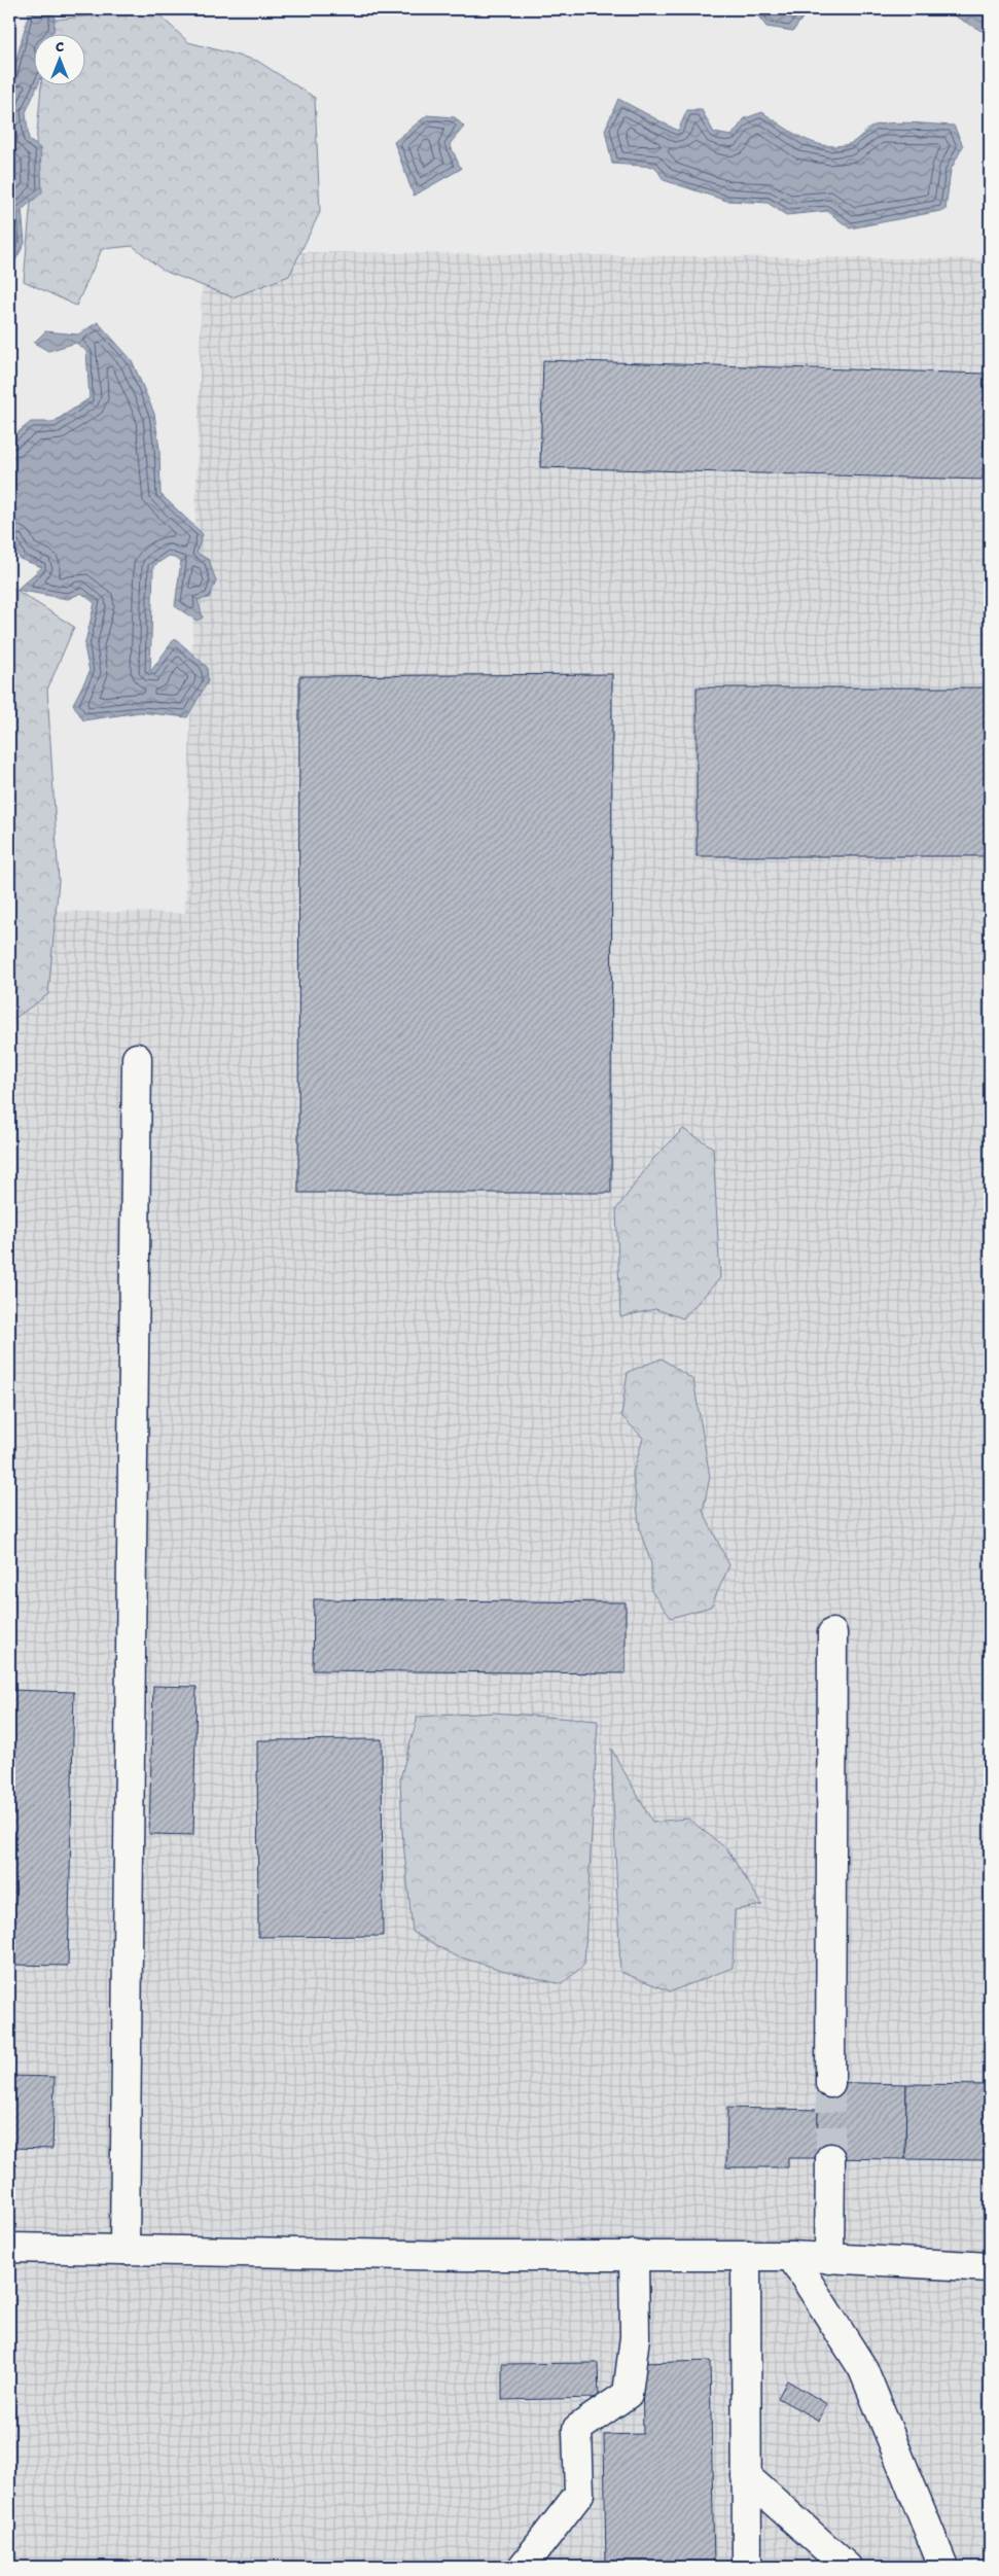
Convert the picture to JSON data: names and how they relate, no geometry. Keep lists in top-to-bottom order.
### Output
{
  "north": "top"
}
